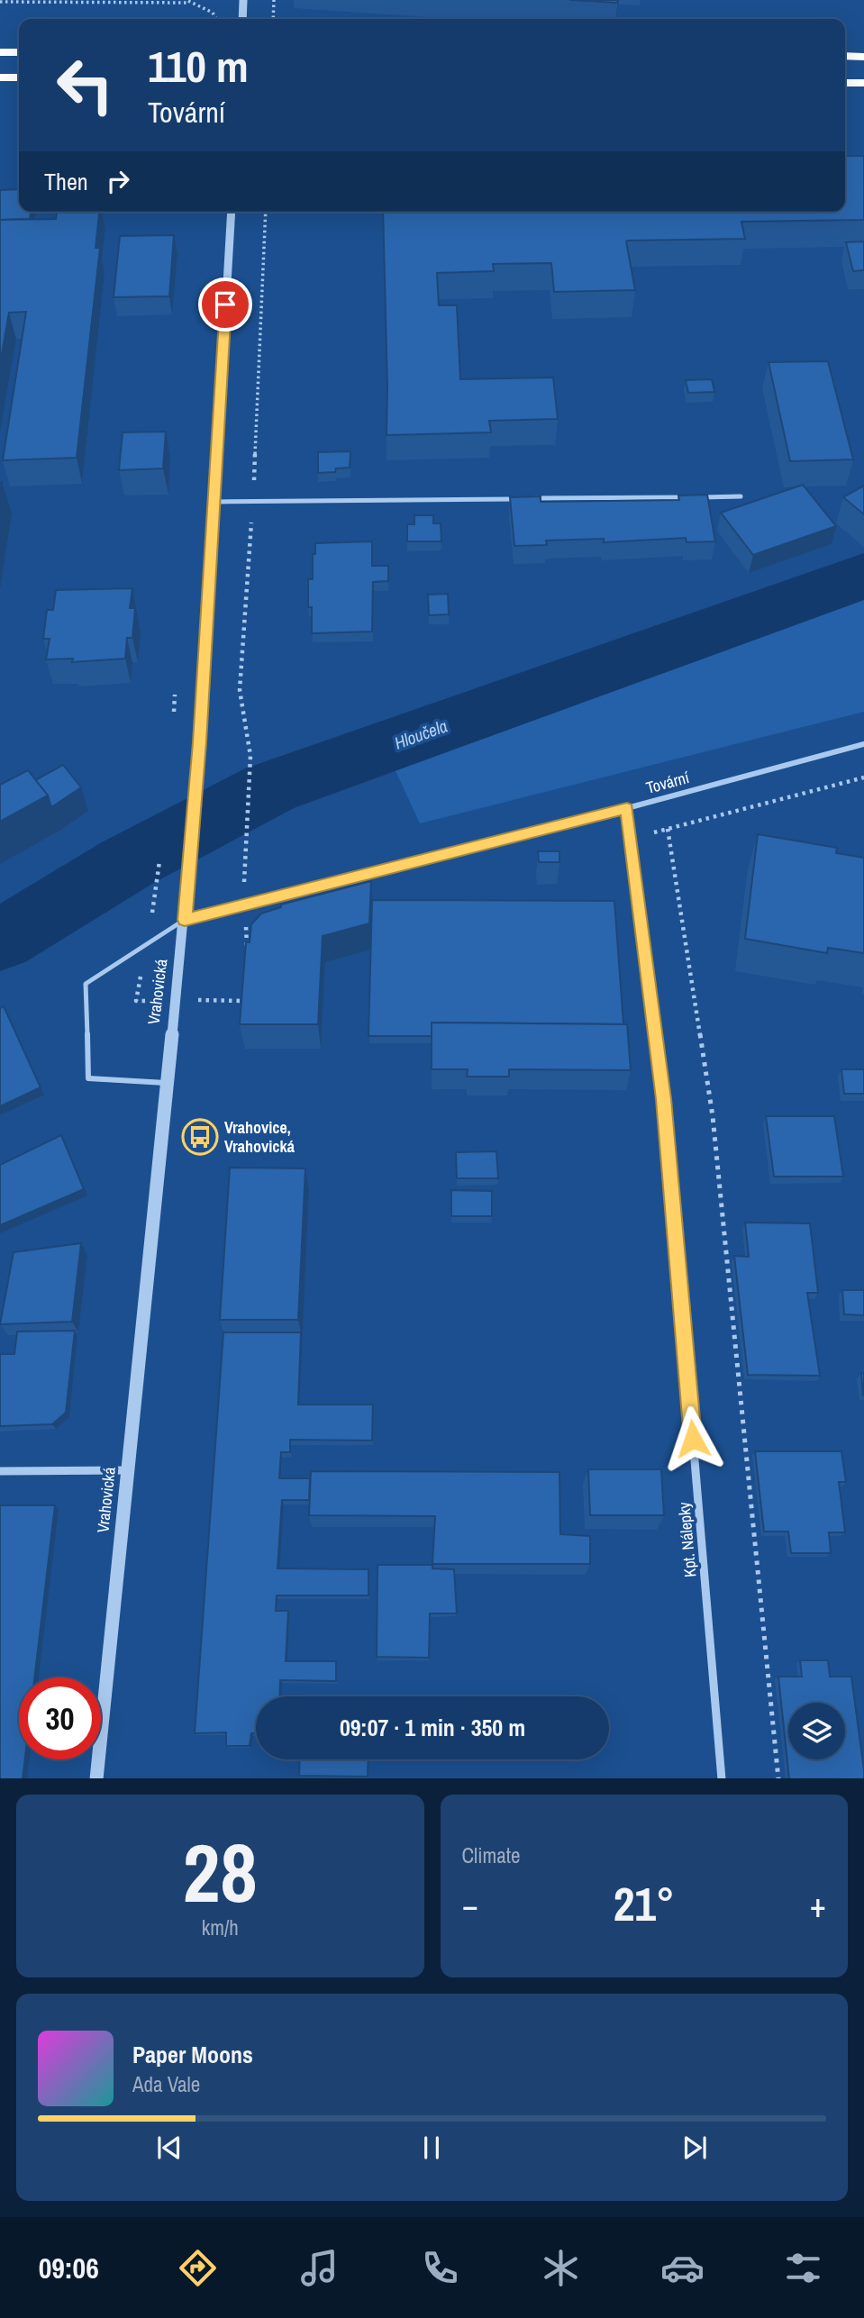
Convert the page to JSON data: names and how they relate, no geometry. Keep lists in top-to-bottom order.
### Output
{
  "streets": {
    "street": ["Tovární", "Vrahovická", "Kpt. Nálepky"]
  },
  "crossings": [
    ["Tovární", "Vrahovická"],
    ["Tovární", "Kpt. Nálepky"]
  ],
  "water": ["Hloučela"],
  "places": {
    "bus stop": ["Vrahovice, Vrahovická"]
  },
  "page": {
    "turn": ["110 m", "Tovární"],
    "then": "Then",
    "limit": "30",
    "trip": "09:07 · 1 min · 350 m",
    "tile": [
      ["28", "km/h"],
      "Climate"
    ],
    "heat": ["−", "21°", "+"],
    "song": ["Paper Moons", "Ada Vale"],
    "tabs": "09:06"
  }
}
